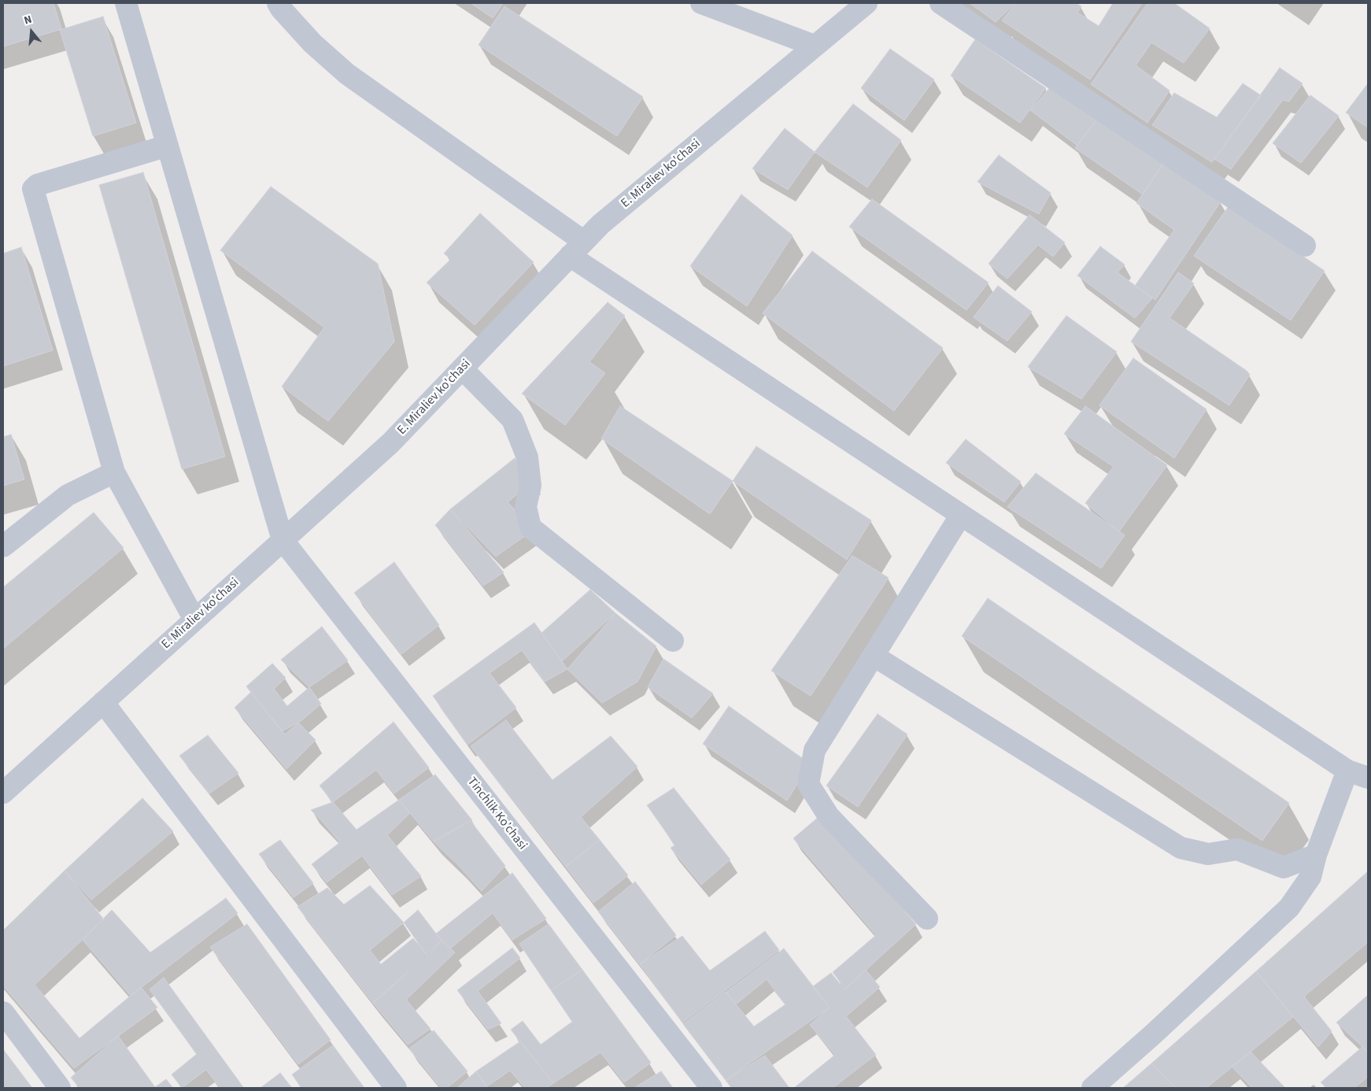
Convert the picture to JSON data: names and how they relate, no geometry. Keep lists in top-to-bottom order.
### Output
{
  "streets": {
    "street": ["E. Miraliev ko'chasi", "Tinchlik Ko’chasi"]
  },
  "crossings": [
    ["E. Miraliev ko'chasi", "Tinchlik Ko’chasi"]
  ],
  "north": "top"
}
